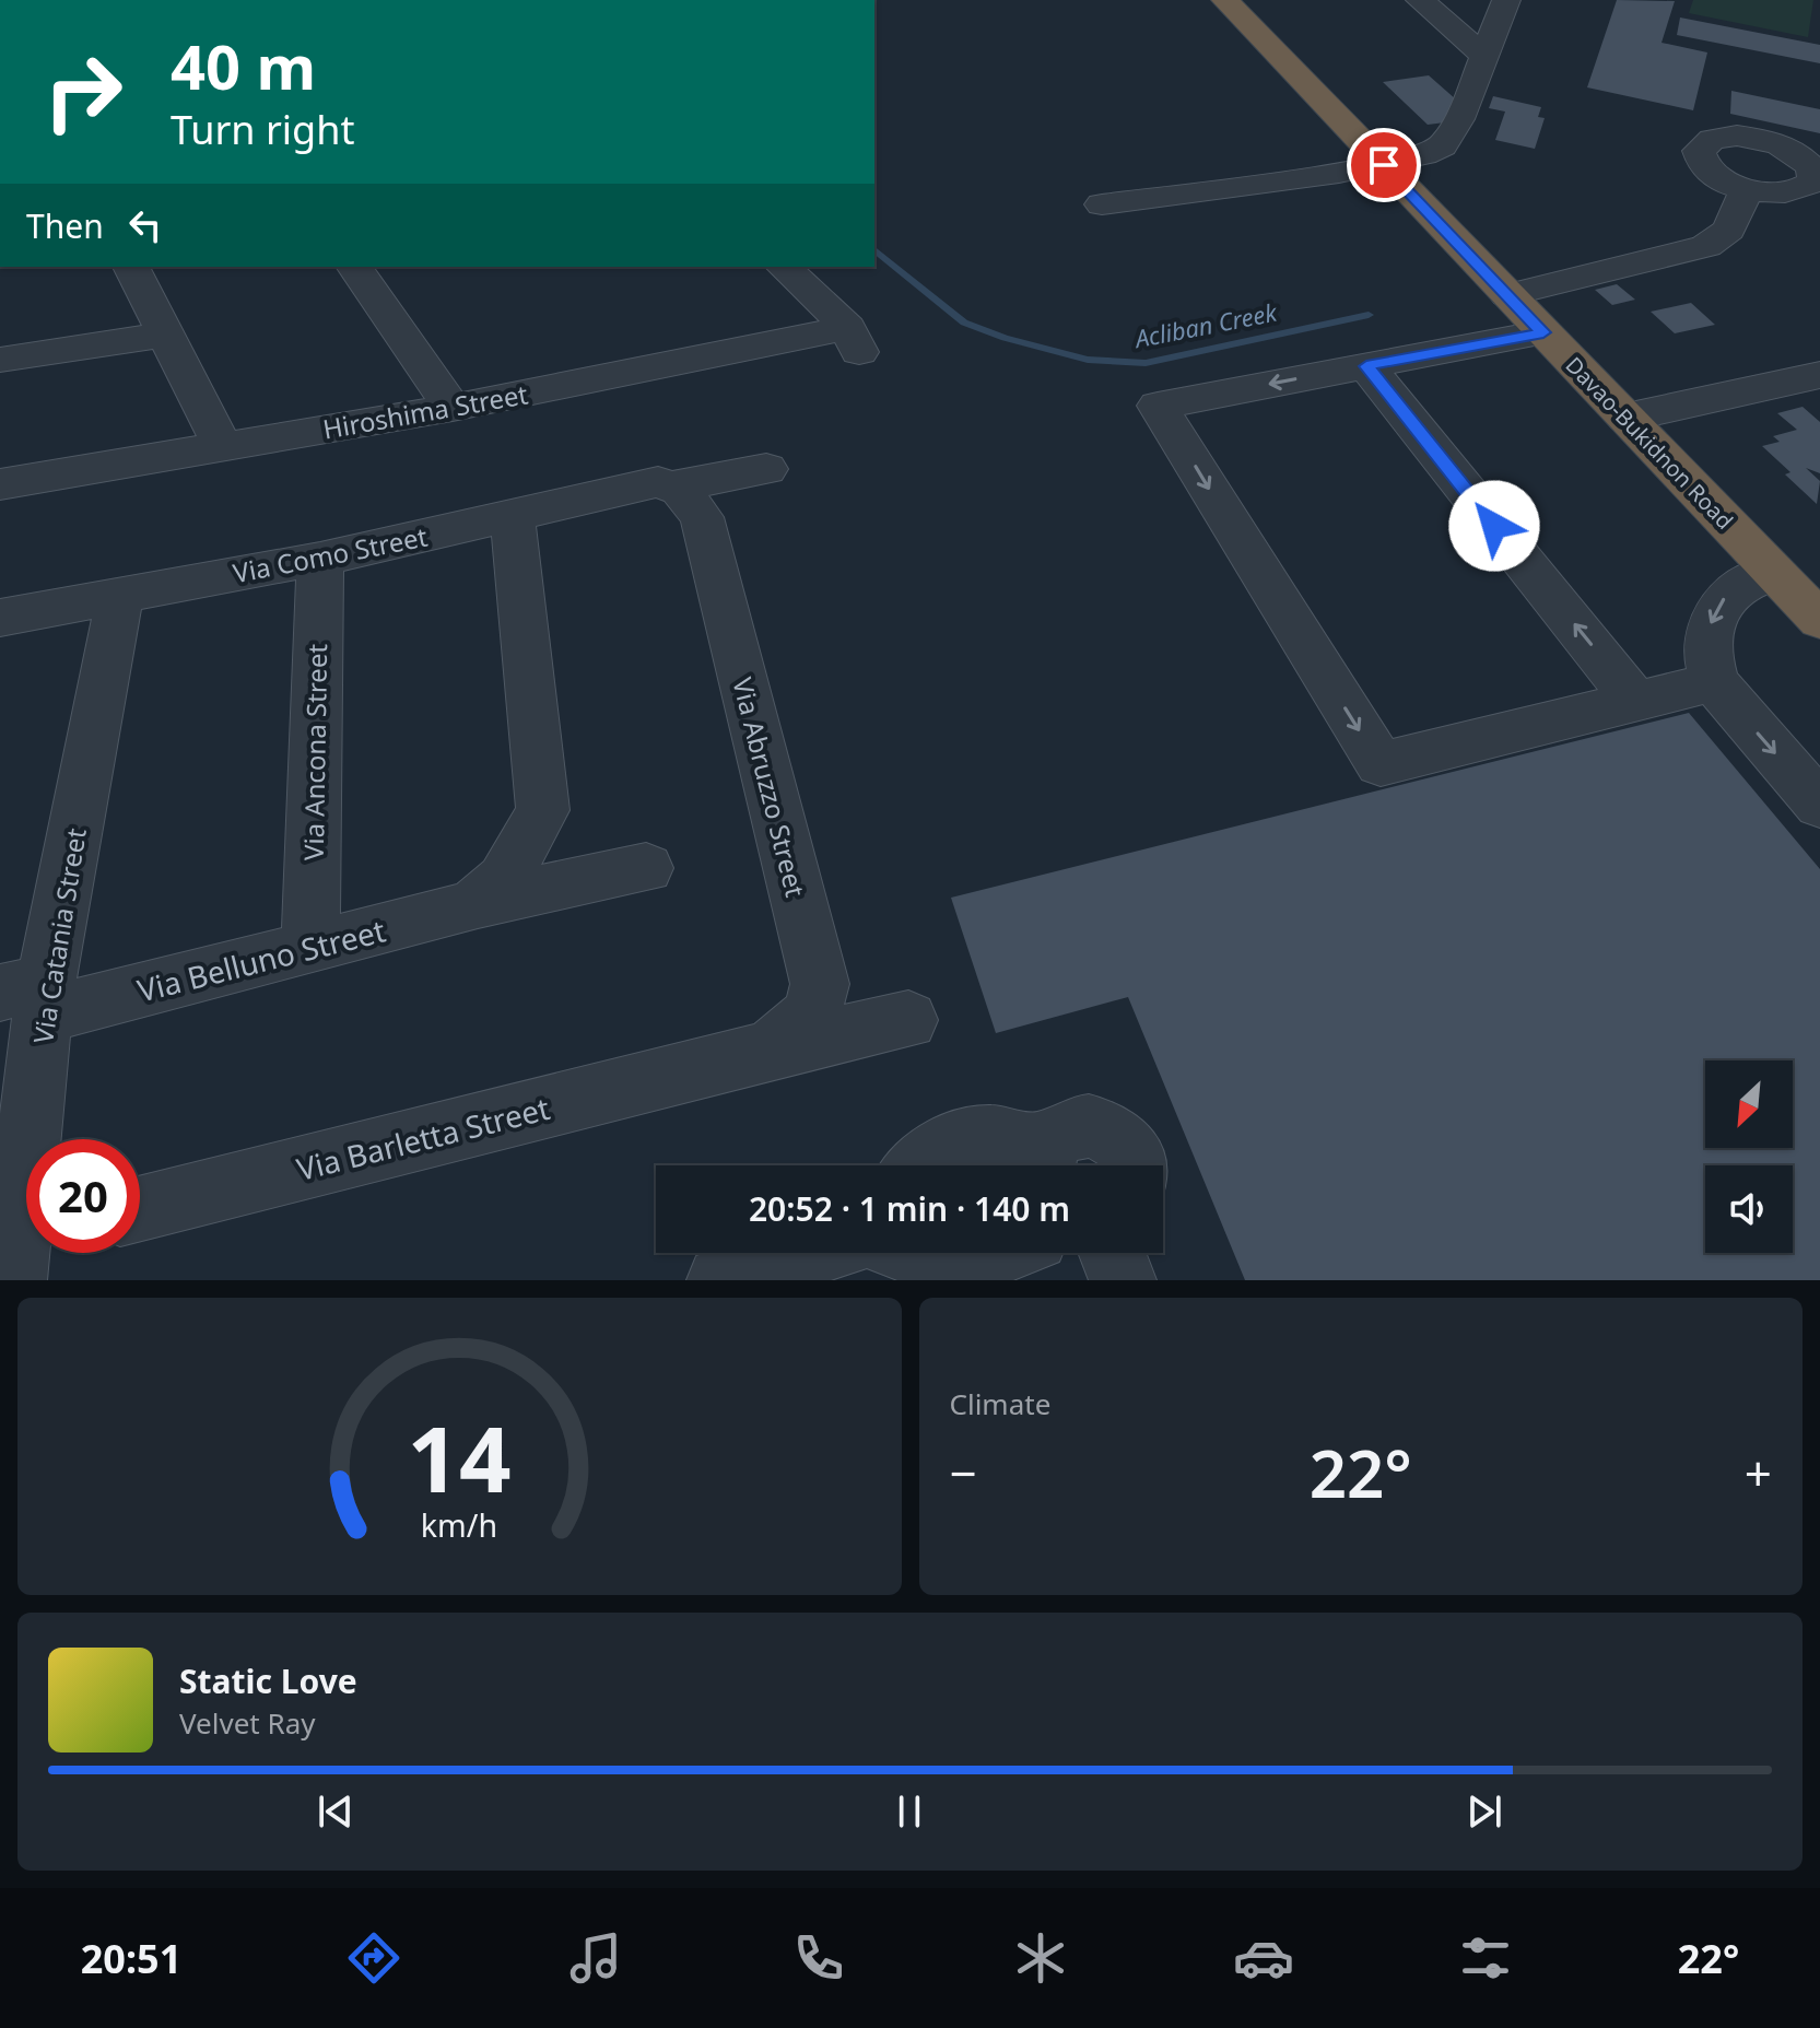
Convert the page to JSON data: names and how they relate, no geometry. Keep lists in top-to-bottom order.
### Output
{
  "streets": {
    "highway": ["Davao-Bukidnon Road"],
    "street": [
      "Hiroshima Street",
      "Via Como Street",
      "Via Ancona Street",
      "Via Abruzzo Street",
      "Via Catania Street",
      "Via Belluno Street",
      "Via Barletta Street"
    ]
  },
  "crossings": [
    ["Via Como Street", "Via Ancona Street"],
    ["Via Como Street", "Via Abruzzo Street"],
    ["Via Como Street", "Via Catania Street"],
    ["Via Como Street", "Via Belluno Street"],
    ["Via Ancona Street", "Via Belluno Street"],
    ["Via Abruzzo Street", "Via Barletta Street"],
    ["Via Catania Street", "Via Belluno Street"]
  ],
  "water": ["Acliban Creek"],
  "north": "bottom left",
  "page": {
    "turn": ["40 m", "Turn right"],
    "then": "Then",
    "limit": "20",
    "trip": "20:52 · 1 min · 140 m",
    "tile": "Climate",
    "heat": ["−", "22°", "+"],
    "song": ["Static Love", "Velvet Ray"],
    "tabs": ["20:51", "22°"],
    "gauge": ["14", "km/h"]
  }
}
